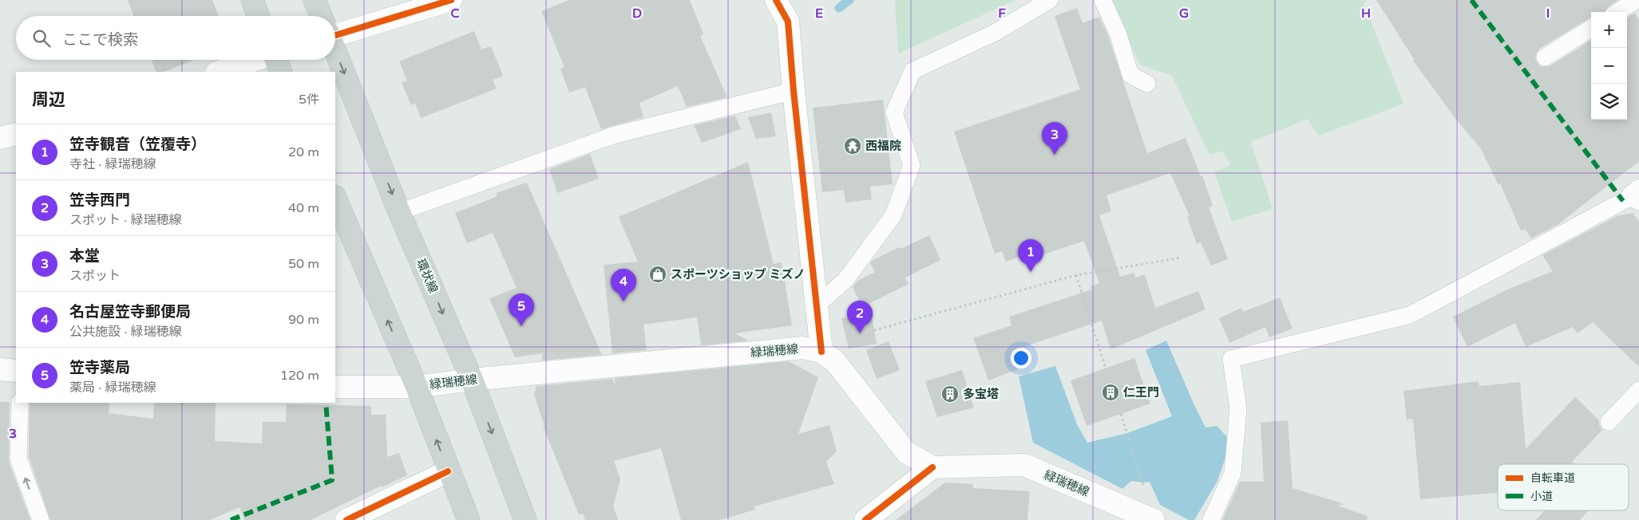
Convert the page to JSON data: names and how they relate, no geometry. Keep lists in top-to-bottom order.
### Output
{
  "streets": {
    "main road": ["環状線", "緑瑞穂線"]
  },
  "crossings": [
    ["環状線", "緑瑞穂線"]
  ],
  "places": {
    "temple": ["西福院"],
    "shop": ["スポーツショップ ミズノ"],
    "building": ["仁王門", "多宝塔"]
  },
  "legend": ["自転車道", "小道"],
  "page": {
    "map_buttons": ["+", "−"],
    "search": "ここで検索",
    "heading": ["周辺", "5件"],
    "pins": [
      "3",
      "1",
      "4",
      "5",
      "2"
    ],
    "list": [
      {
        "mark": "1",
        "name": "笠寺観音（笠覆寺）",
        "note": "寺社 · 緑瑞穂線",
        "value": "20 m"
      },
      {
        "mark": "2",
        "name": "笠寺西門",
        "note": "スポット · 緑瑞穂線",
        "value": "40 m"
      },
      {
        "mark": "3",
        "name": "本堂",
        "note": "スポット",
        "value": "50 m"
      },
      {
        "mark": "4",
        "name": "名古屋笠寺郵便局",
        "note": "公共施設 · 緑瑞穂線",
        "value": "90 m"
      },
      {
        "mark": "5",
        "name": "笠寺薬局",
        "note": "薬局 · 緑瑞穂線",
        "value": "120 m"
      }
    ]
  },
  "grid": {
    "columns": [
      "C",
      "D",
      "E",
      "F",
      "G",
      "H",
      "I"
    ],
    "rows": ["3"]
  }
}
